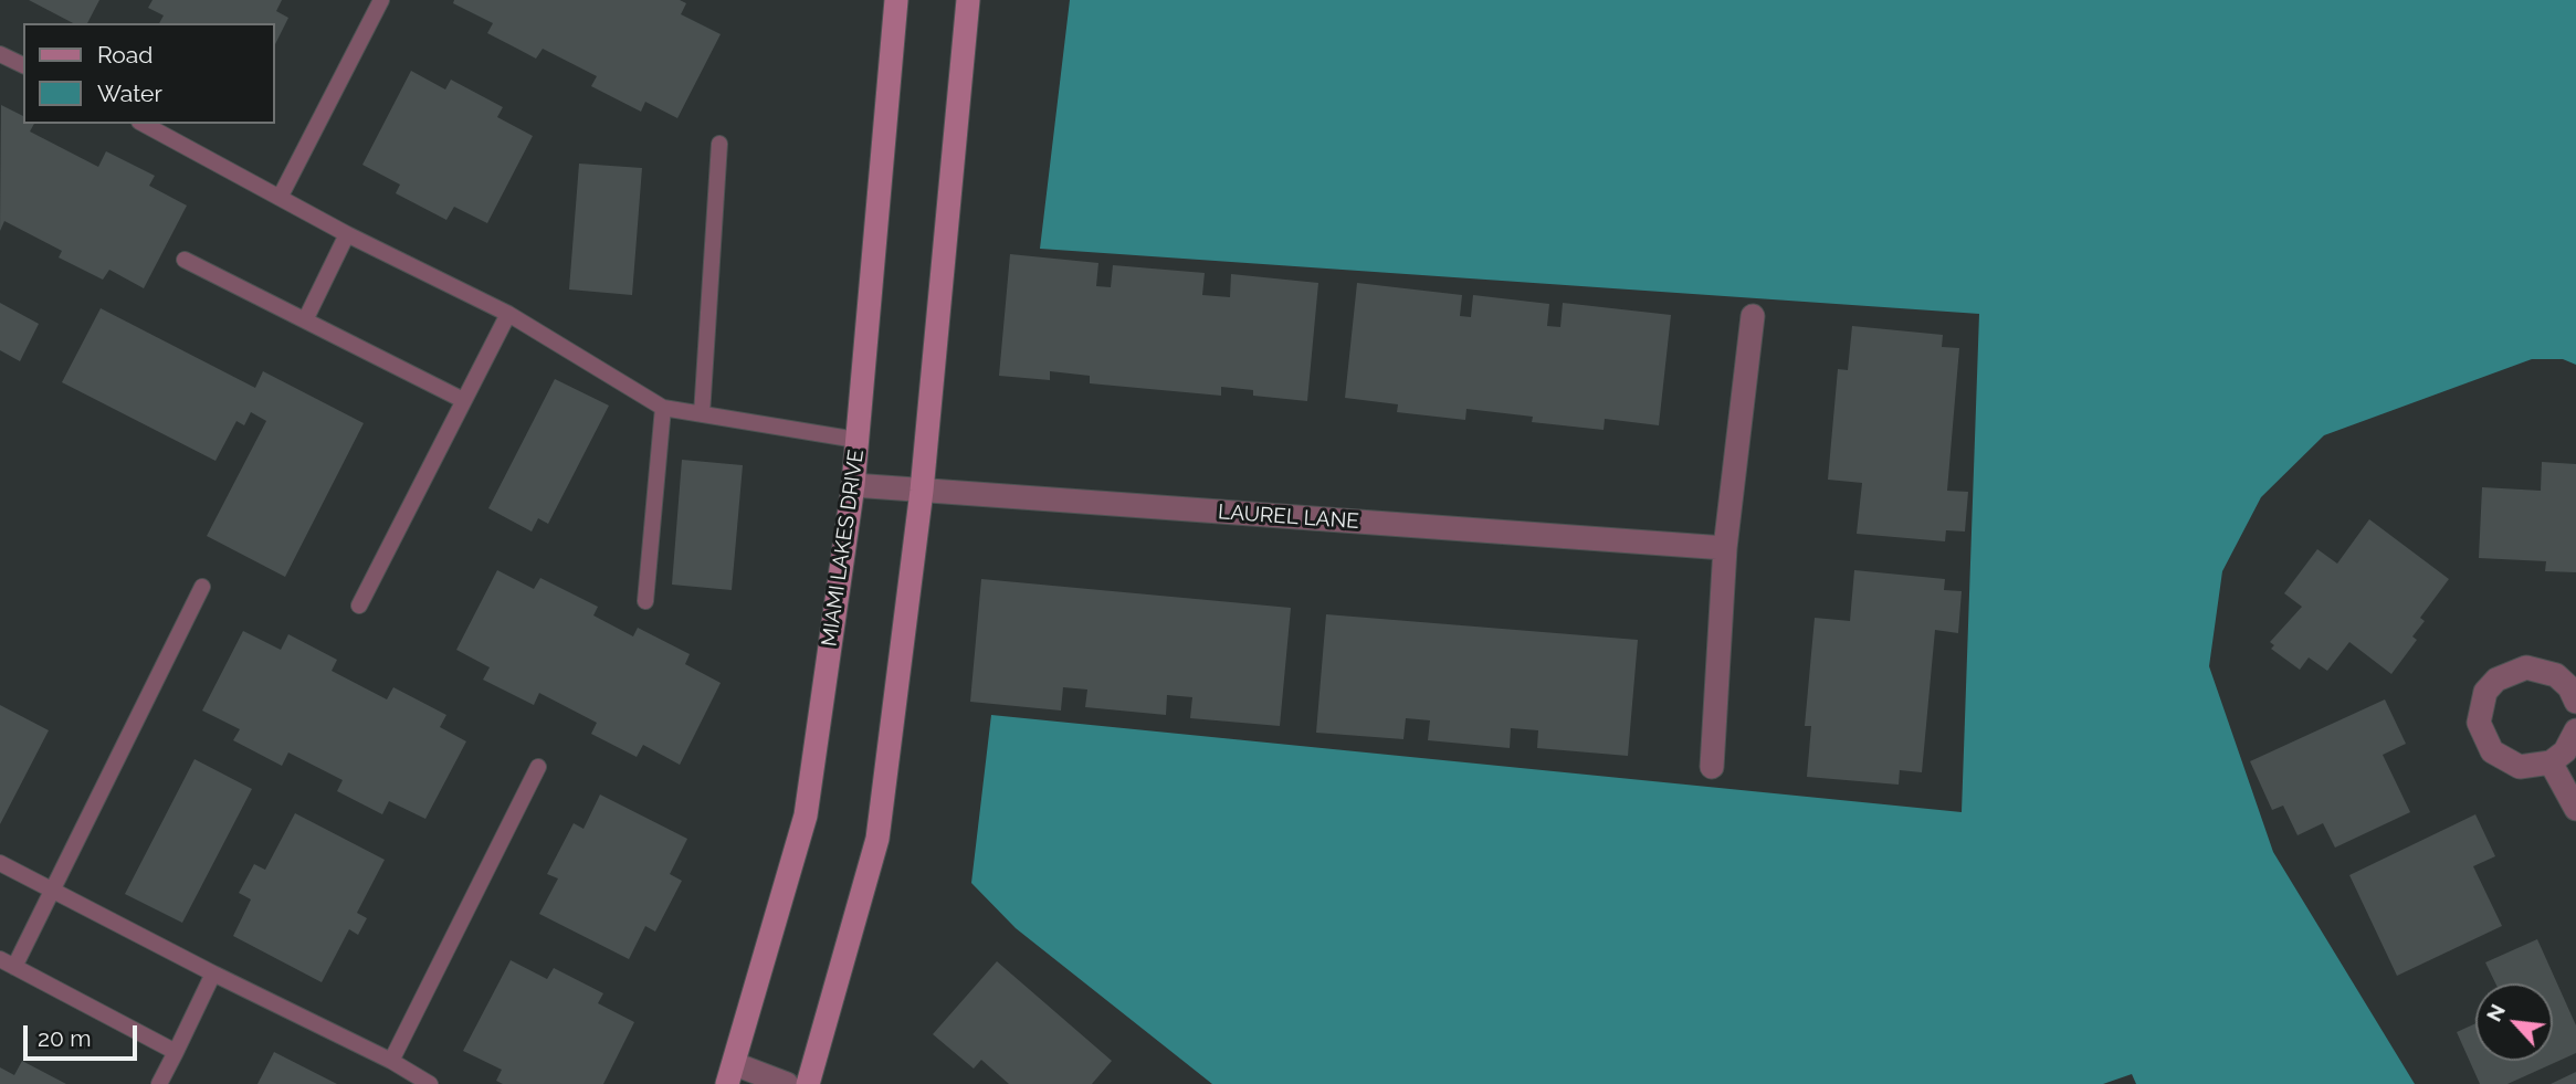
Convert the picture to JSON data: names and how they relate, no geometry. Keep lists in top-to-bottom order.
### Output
{
  "streets": {
    "main road": ["MIAMI LAKES DRIVE"],
    "street": ["LAUREL LANE"]
  },
  "crossings": [
    ["LAUREL LANE", "MIAMI LAKES DRIVE"]
  ],
  "legend": ["Road", "Water"],
  "scale_bar": "20 m",
  "north": "top left"
}
